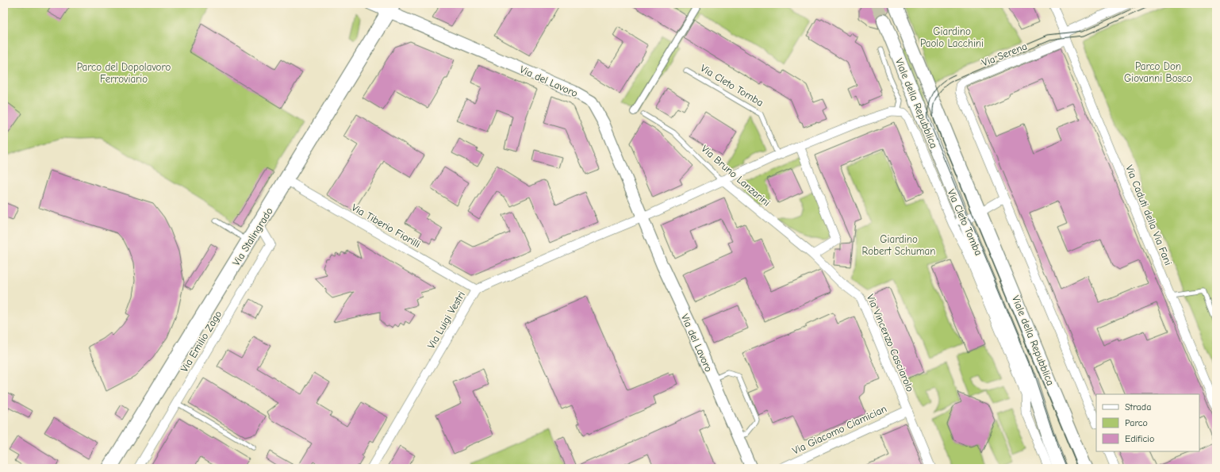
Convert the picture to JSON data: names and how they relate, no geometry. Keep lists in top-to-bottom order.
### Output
{
  "streets": {
    "main road": ["Viale della Repubblica", "Via Stalingrado"],
    "street": [
      "Via Serena",
      "Via del Lavoro",
      "Via Cleto Tomba",
      "Via Bruno Lanzarini",
      "Via Caduti della Via Fani",
      "Via Tiberio Fiorilli",
      "Via Luigi Vestri",
      "Via Emilio Zago",
      "Via Vincenzo Casciarolo",
      "Via Giacomo Ciamician"
    ]
  },
  "crossings": [
    ["Via Serena", "Via Caduti della Via Fani"],
    ["Via del Lavoro", "Via Stalingrado"],
    ["Via del Lavoro", "Via Luigi Vestri"],
    ["Via Cleto Tomba", "Viale della Repubblica"],
    ["Via Bruno Lanzarini", "Via Vincenzo Casciarolo"],
    ["Via Tiberio Fiorilli", "Via Stalingrado"],
    ["Via Tiberio Fiorilli", "Via Luigi Vestri"],
    ["Via Stalingrado", "Via Emilio Zago"],
    ["Via Vincenzo Casciarolo", "Via Giacomo Ciamician"]
  ],
  "parks": [
    "Giardino Paolo Lacchini",
    "Parco Don Giovanni Bosco",
    "Parco del Dopolavoro Ferroviario",
    "Giardino Robert Schuman"
  ],
  "legend": ["Strada", "Parco", "Edificio"]
}
